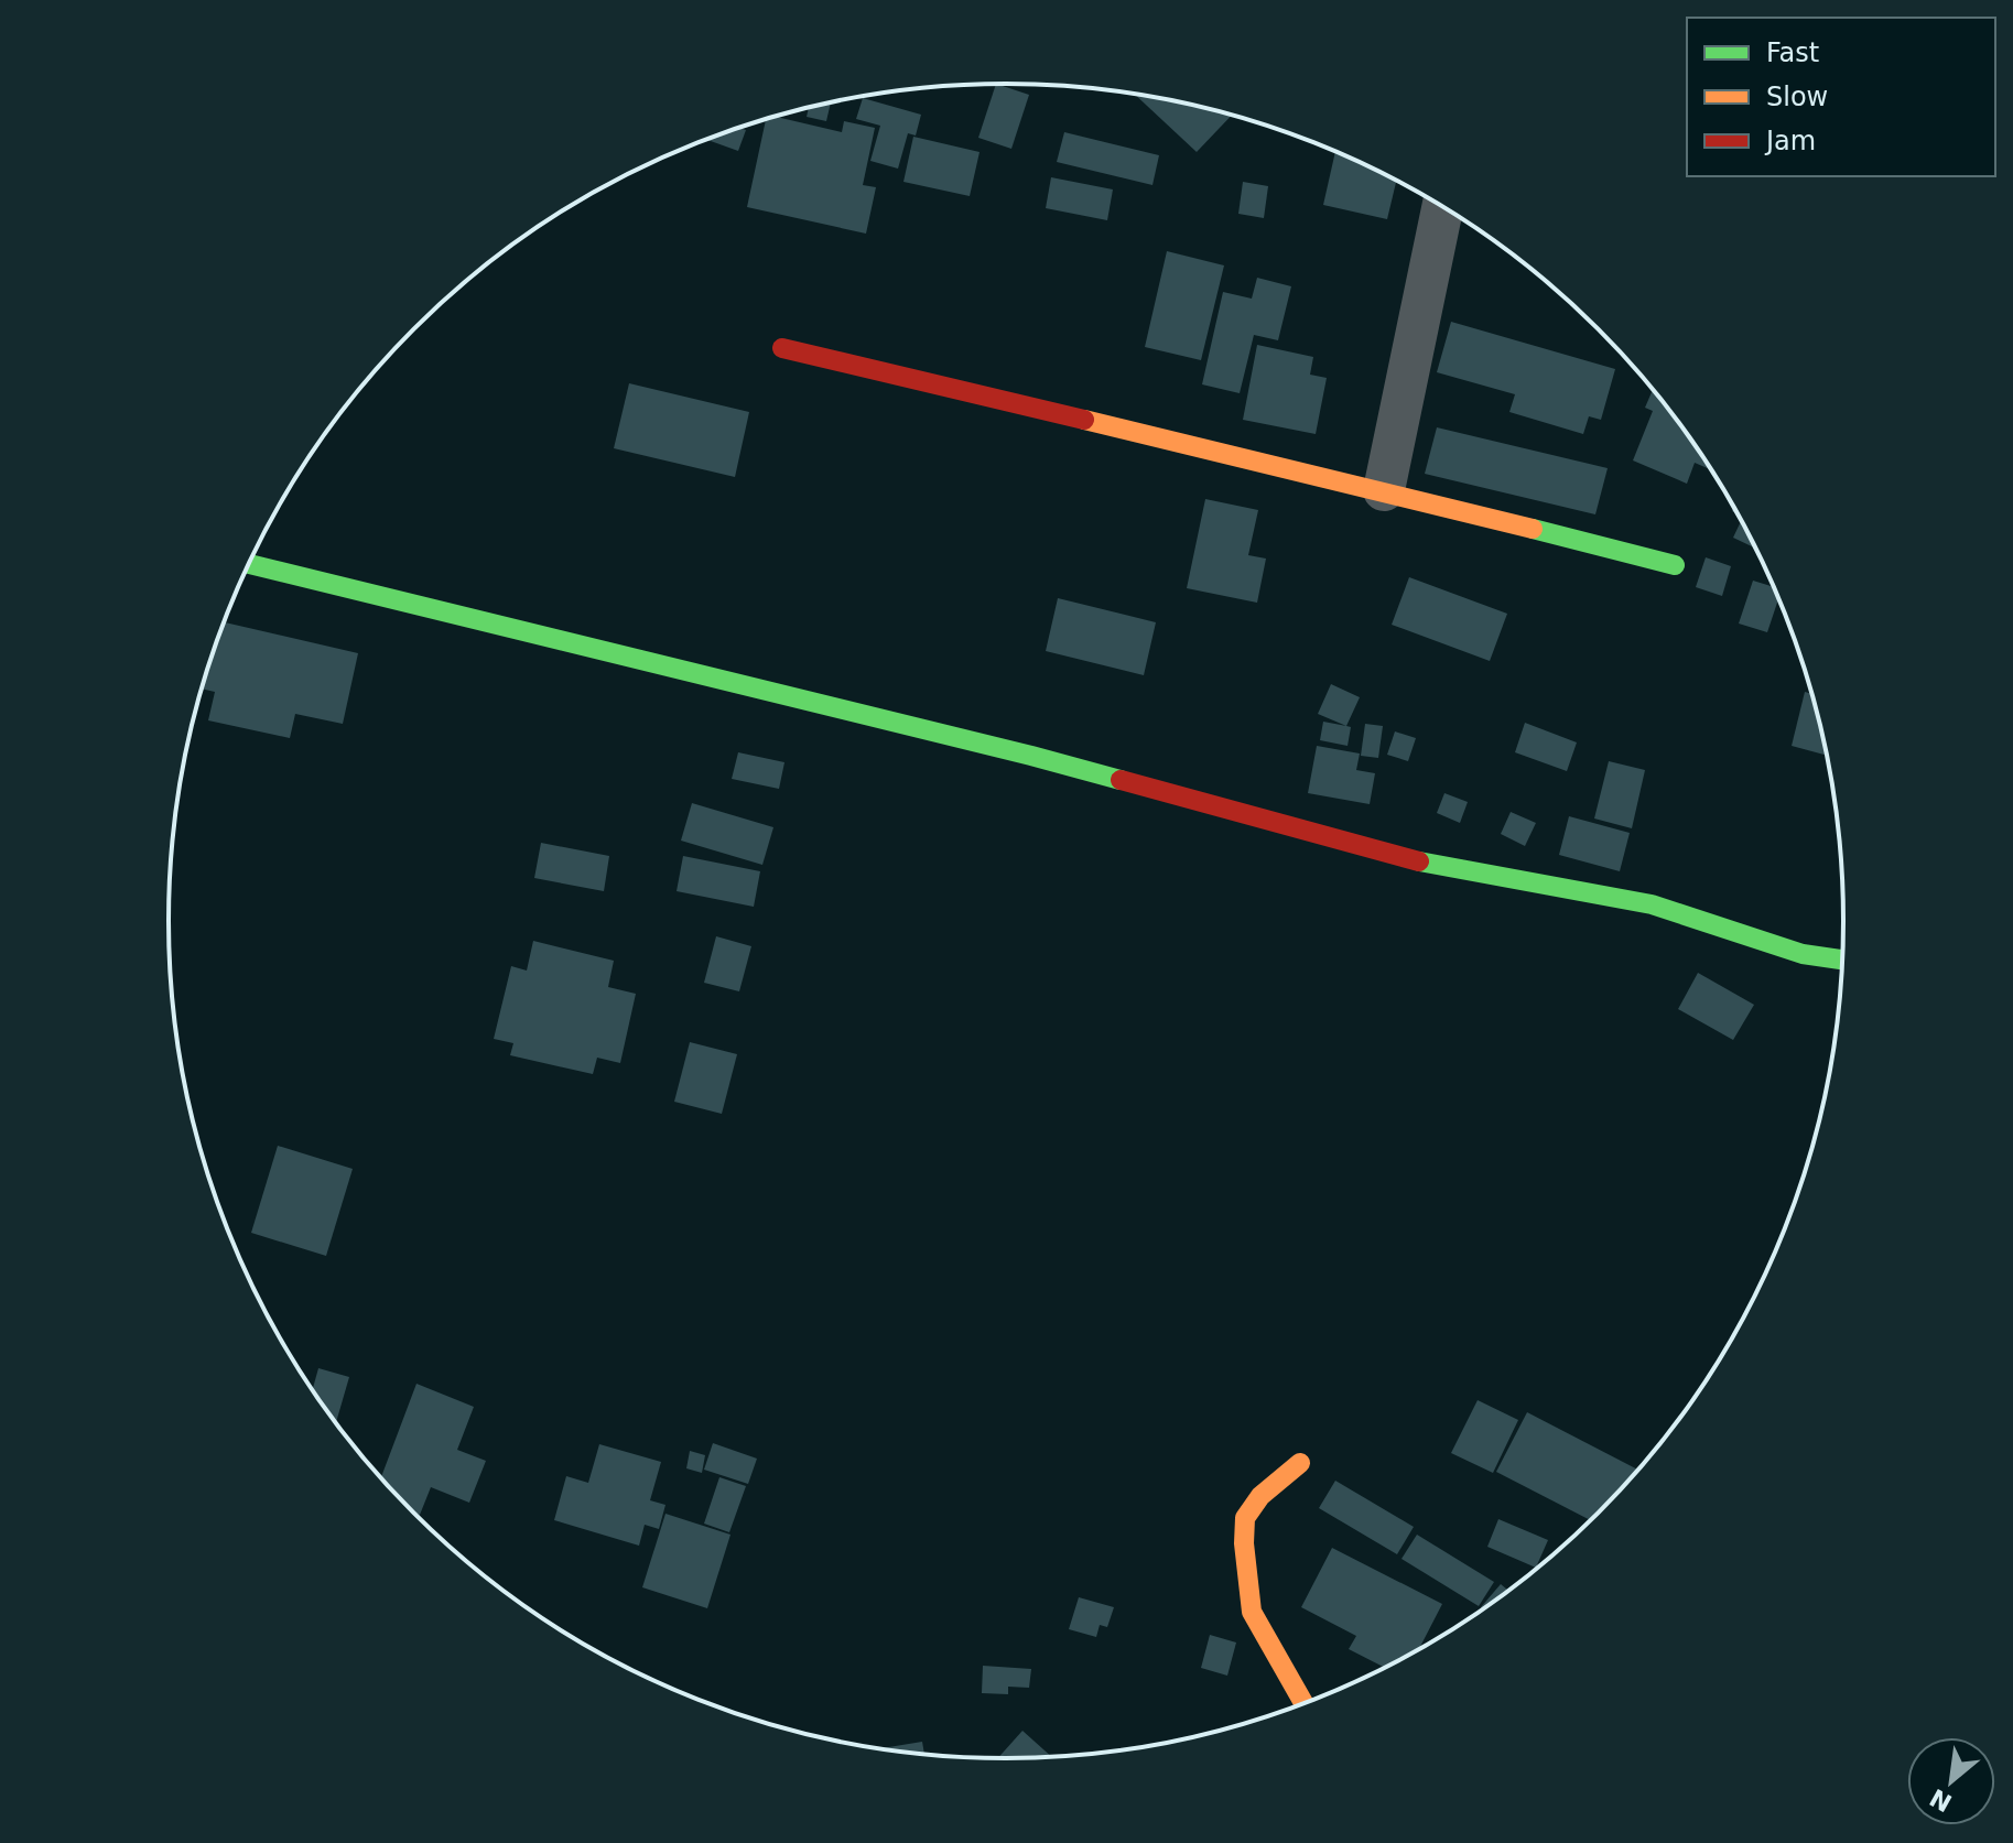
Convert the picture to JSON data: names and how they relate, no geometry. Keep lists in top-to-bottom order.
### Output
{
  "legend": ["Fast", "Slow", "Jam"],
  "north": "bottom left"
}
